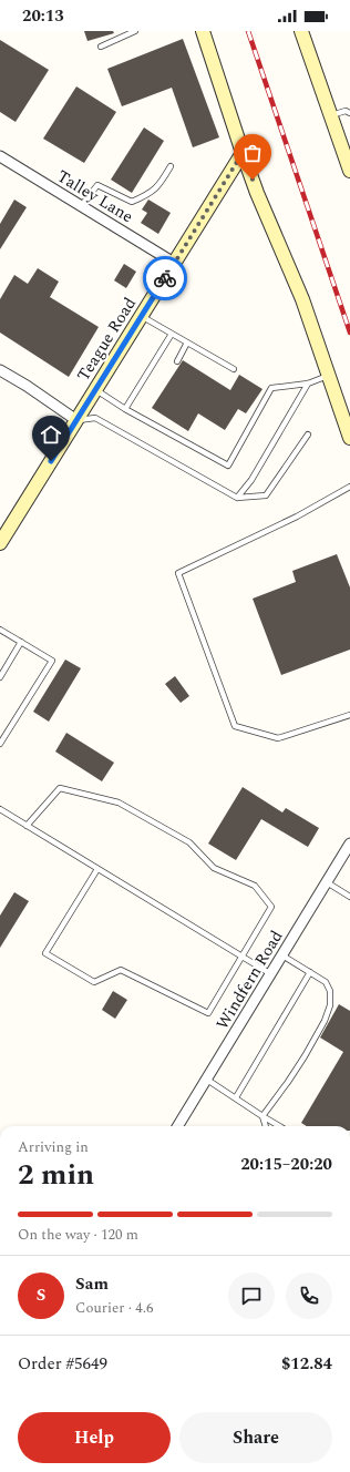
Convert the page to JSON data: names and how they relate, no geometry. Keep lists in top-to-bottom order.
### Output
{
  "streets": {
    "street": ["Talley Lane", "Teague Road", "Windfern Road"]
  },
  "crossings": [
    ["Talley Lane", "Teague Road"]
  ],
  "page": {
    "status": "20:13",
    "heading": ["2 min", "Arriving in", "20:15–20:20"],
    "panel": [
      "Sam",
      "Courier · 4.6",
      "Order #5649",
      "$12.84"
    ],
    "bar": "On the way · 120 m",
    "round": "S",
    "buttons": ["Help", "Share"]
  }
}
